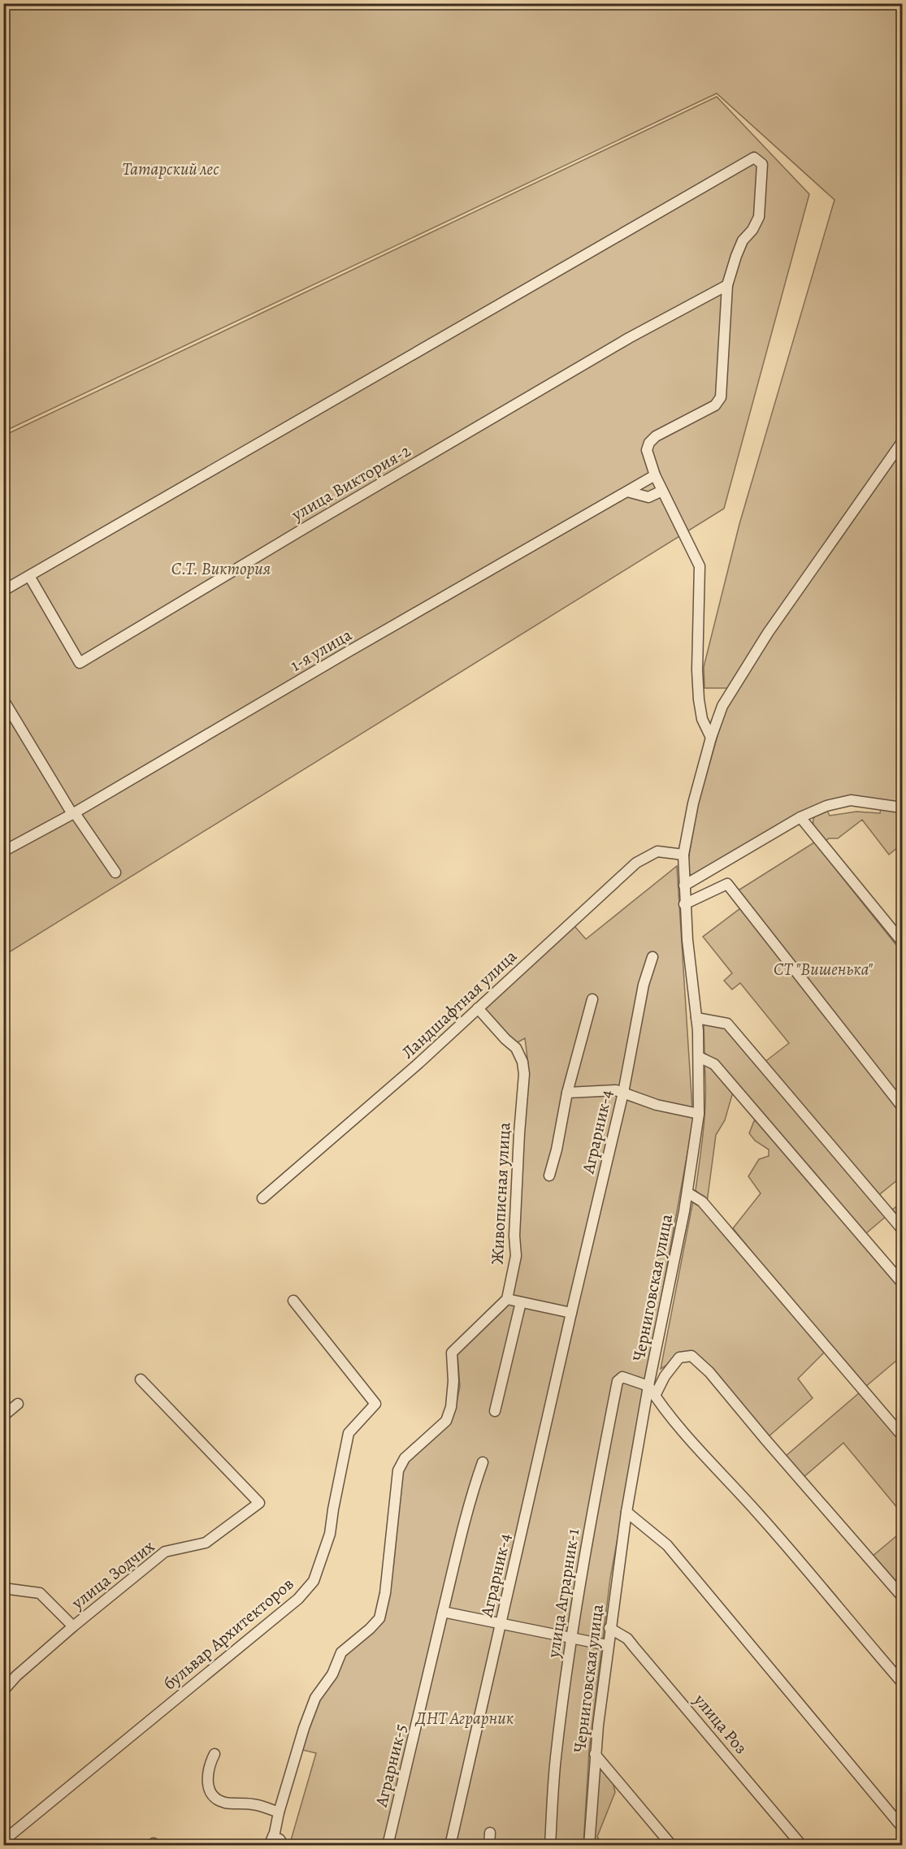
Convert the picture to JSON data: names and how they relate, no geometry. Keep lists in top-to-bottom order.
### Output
{
  "streets": {
    "street": [
      "улица Виктория-2",
      "1-я улица",
      "Ландшафтная улица",
      "Аграрник-4",
      "Живописная улица",
      "Черниговская улица",
      "улица Зодчих",
      "улица Аграрник-1",
      "бульвар Архитекторов",
      "улица Роз",
      "Аграрник-5"
    ]
  },
  "crossings": [
    ["Ландшафтная улица", "Живописная улица"],
    ["Ландшафтная улица", "Черниговская улица"],
    ["Черниговская улица", "улица Аграрник-1"],
    ["Черниговская улица", "улица Роз"]
  ],
  "parks": [
    "Татарский лес",
    "С.Т. Виктория",
    "СТ \"Вишенька\"",
    "ДНТ Аграрник"
  ]
}
